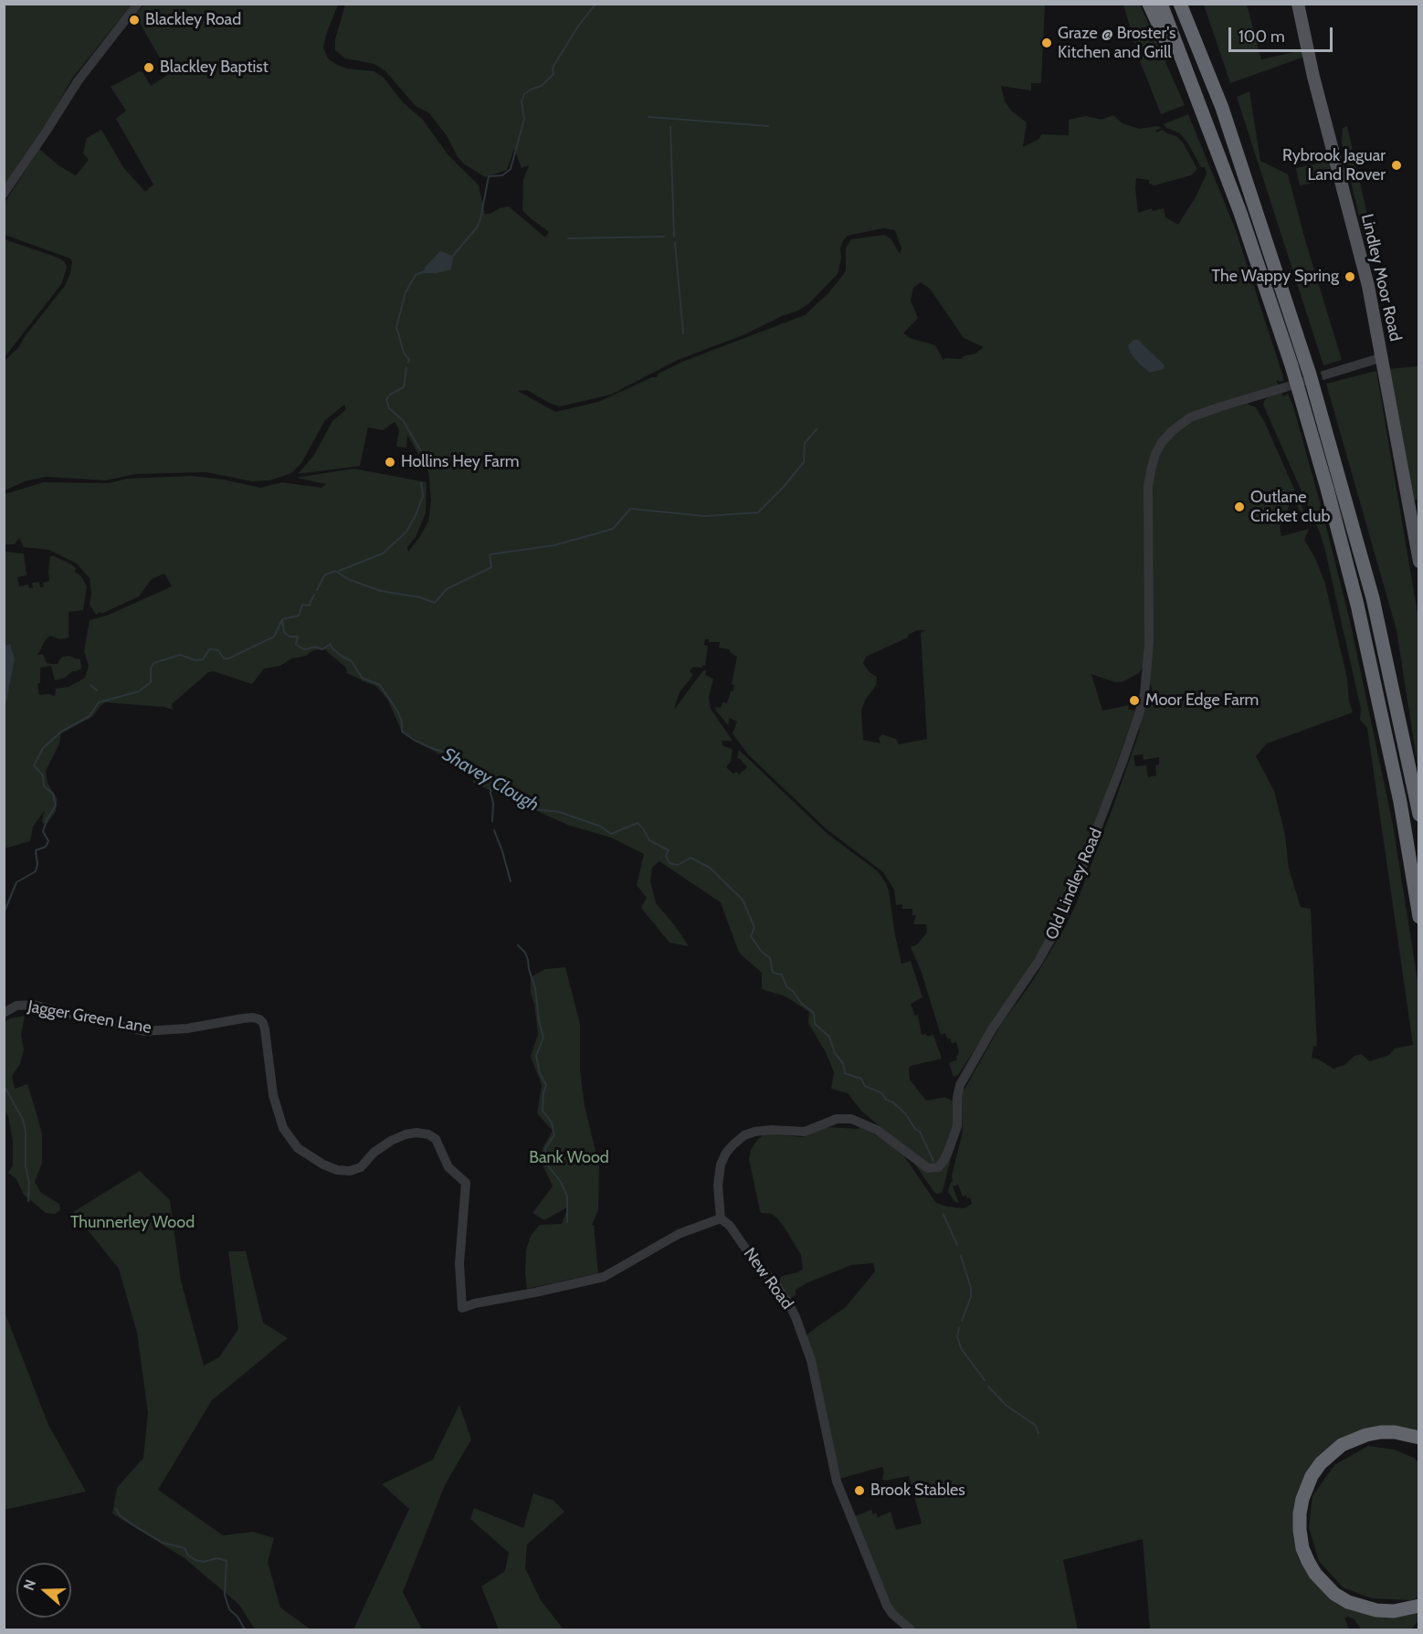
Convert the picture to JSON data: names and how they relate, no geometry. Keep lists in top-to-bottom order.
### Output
{
  "streets": {
    "main road": ["Lindley Moor Road"],
    "street": ["Old Lindley Road", "Jagger Green Lane", "New Road"]
  },
  "crossings": [
    ["Old Lindley Road", "Jagger Green Lane"],
    ["Old Lindley Road", "New Road"],
    ["Jagger Green Lane", "New Road"]
  ],
  "water": ["Shavey Clough"],
  "parks": ["Bank Wood", "Thunnerley Wood"],
  "places": [
    "Blackley Road",
    "Graze @ Broster's Kitchen and Grill",
    "Blackley Baptist",
    "Rybrook Jaguar Land Rover",
    "The Wappy Spring",
    "Hollins Hey Farm",
    "Outlane Cricket club",
    "Moor Edge Farm",
    "Brook Stables"
  ],
  "scale_bar": "100 m",
  "north": "left"
}
